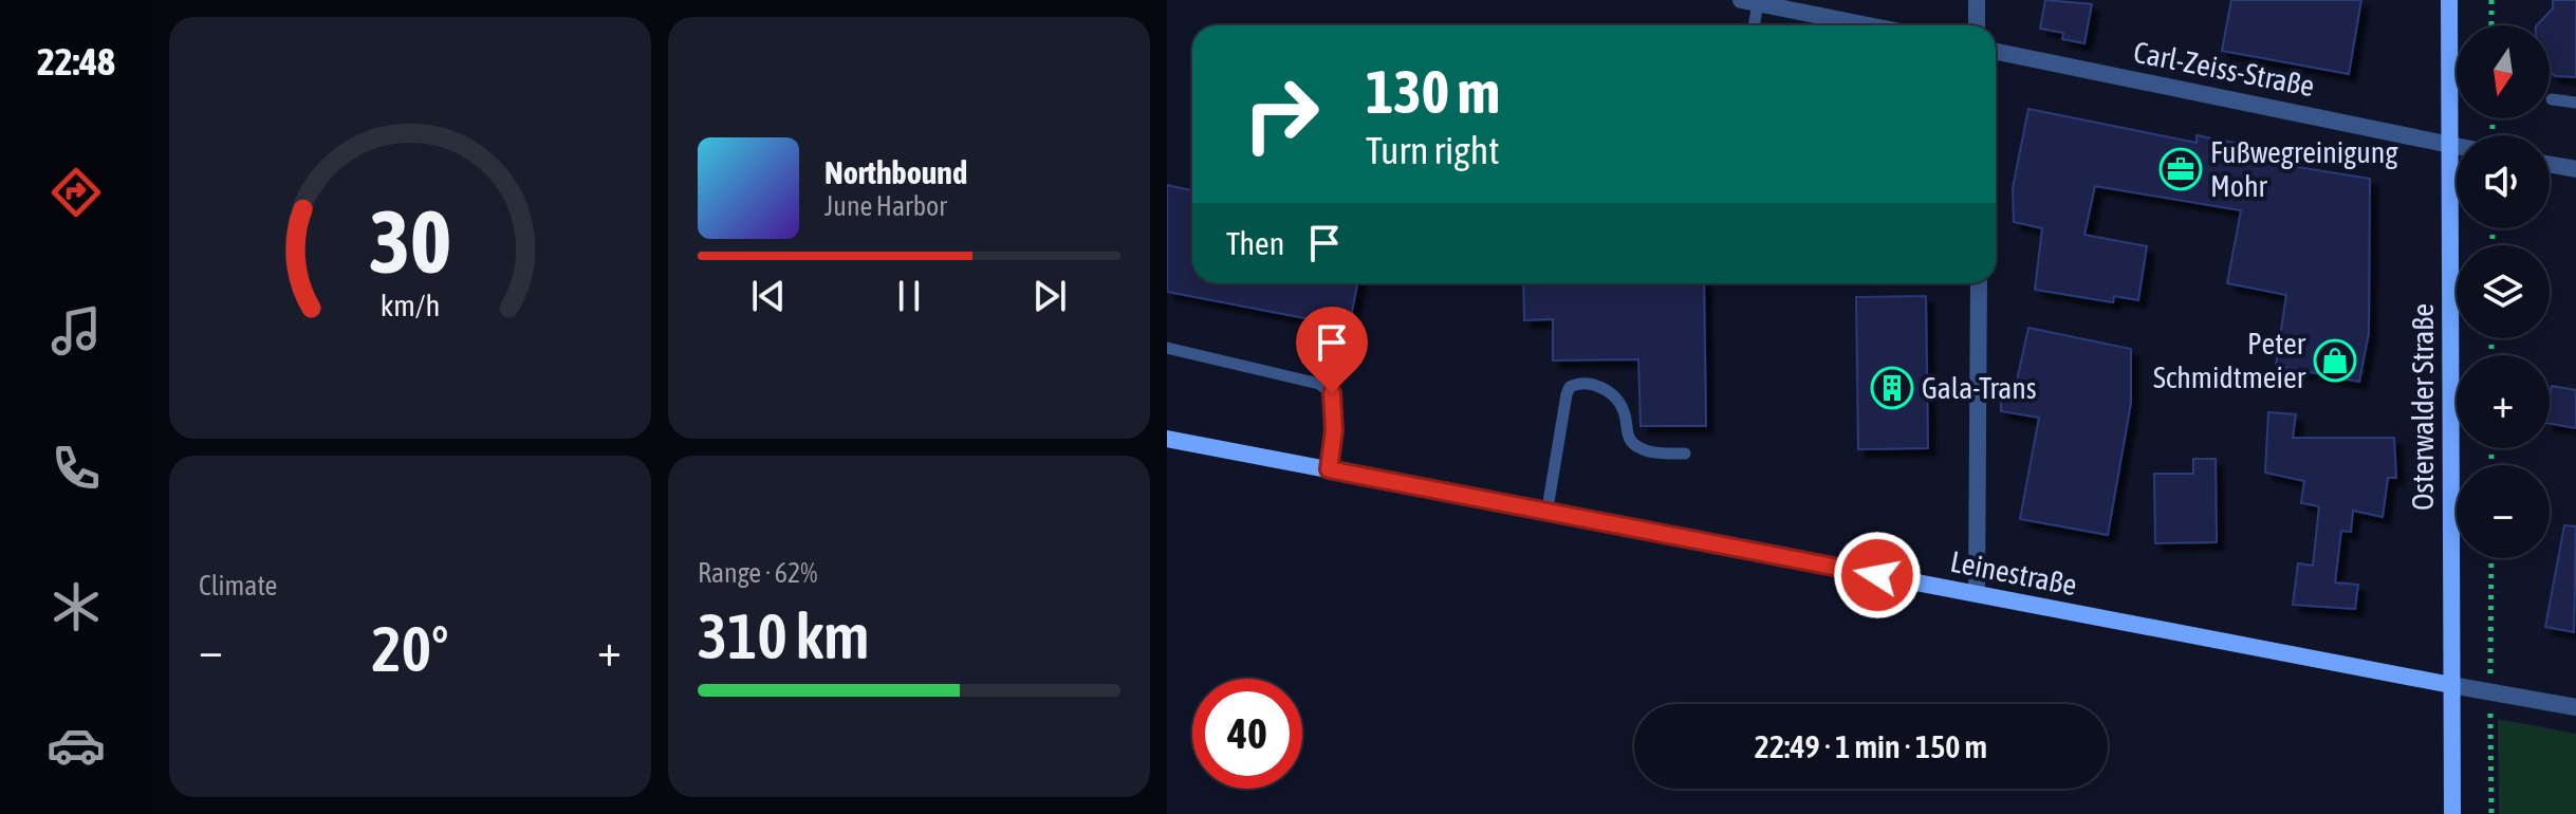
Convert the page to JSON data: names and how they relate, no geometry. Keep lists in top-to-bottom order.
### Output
{
  "streets": {
    "street": ["Carl-Zeiss-Straße", "Osterwalder Straße", "Leinestraße"]
  },
  "crossings": [
    ["Carl-Zeiss-Straße", "Osterwalder Straße"],
    ["Osterwalder Straße", "Leinestraße"]
  ],
  "places": {
    "office": ["Fußwegreinigung Mohr"],
    "shop": ["Peter Schmidtmeier"],
    "building": ["Gala-Trans"]
  },
  "north": "bottom",
  "page": {
    "tabs": "22:48",
    "map_buttons": ["+", "−"],
    "turn": ["130 m", "Turn right"],
    "song": ["Northbound", "June Harbor"],
    "then": "Then",
    "tile": [
      "Climate",
      ["Range · 62%", "310 km"]
    ],
    "heat": ["−", "20°", "+"],
    "limit": "40",
    "trip": "22:49 · 1 min · 150 m",
    "gauge": ["30", "km/h"]
  }
}
